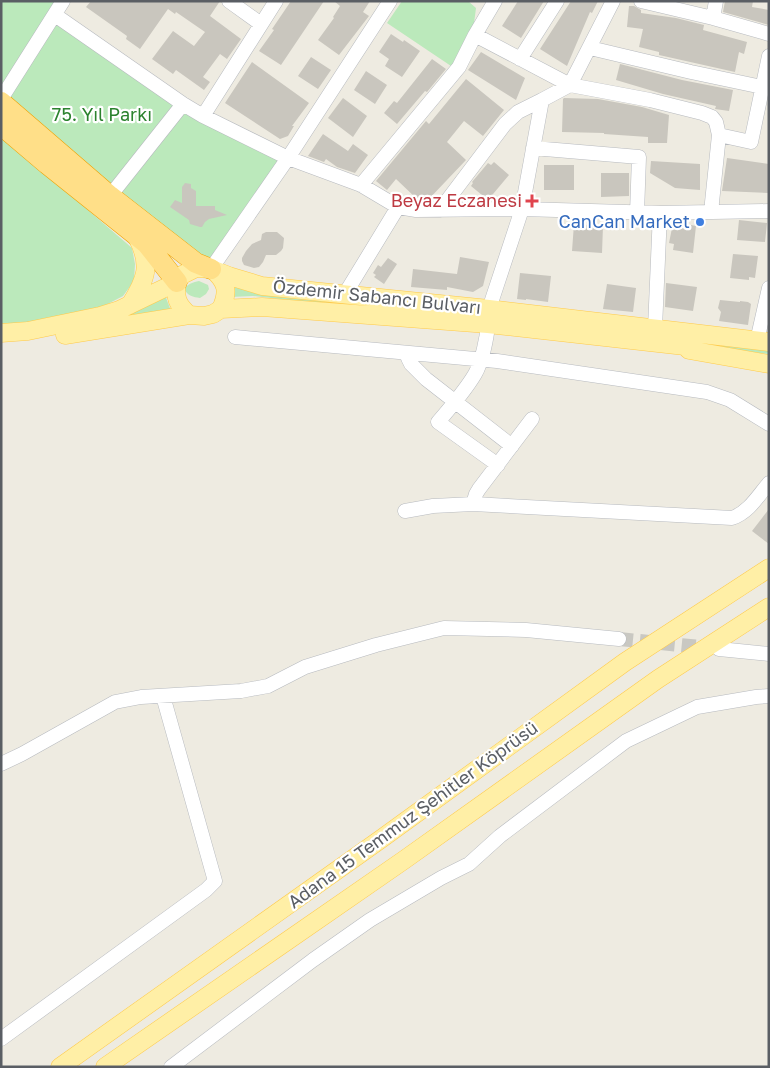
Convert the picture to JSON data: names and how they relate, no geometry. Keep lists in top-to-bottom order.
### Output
{
  "streets": {
    "main road": ["Özdemir Sabancı Bulvarı", "Adana 15 Temmuz Şehitler Köprüsü"]
  },
  "parks": ["75. Yıl Parkı"],
  "places": {
    "health": ["Beyaz Eczanesi"],
    "other": ["CanCan Market"]
  }
}
